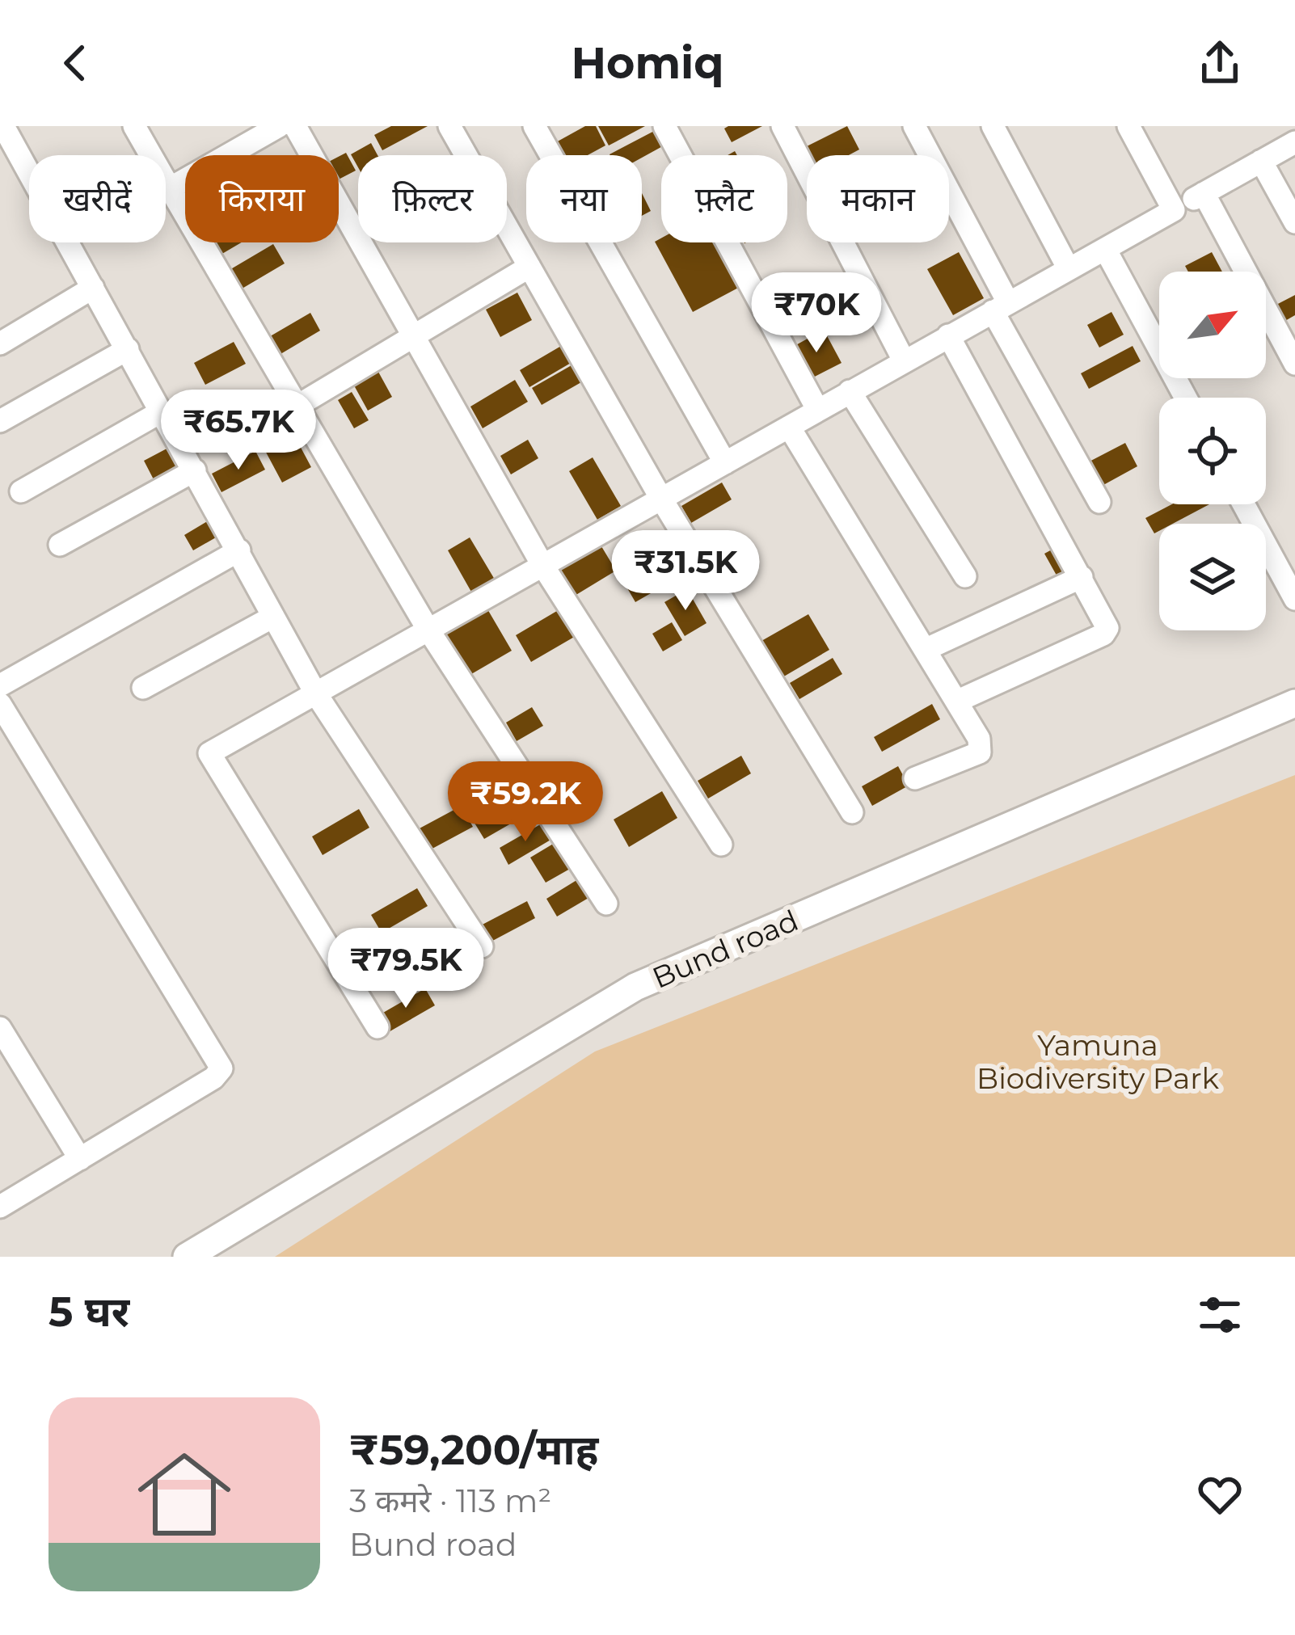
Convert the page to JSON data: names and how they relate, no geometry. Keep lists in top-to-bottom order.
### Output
{
  "streets": {
    "street": ["Bund road"]
  },
  "parks": ["Yamuna Biodiversity Park"],
  "north": "top right",
  "page": {
    "header": "Homiq",
    "chip": [
      "खरीदें",
      "किराया",
      "फ़िल्टर",
      "नया",
      "फ़्लैट",
      "मकान"
    ],
    "price": [
      "₹70K",
      "₹65.7K",
      "₹31.5K",
      "₹59.2K",
      "₹79.5K"
    ],
    "heading": "5 घर",
    "list": [
      {
        "name": "₹59,200/माह",
        "note": "3 कमरे · 113 m² · Bund road"
      }
    ]
  }
}
